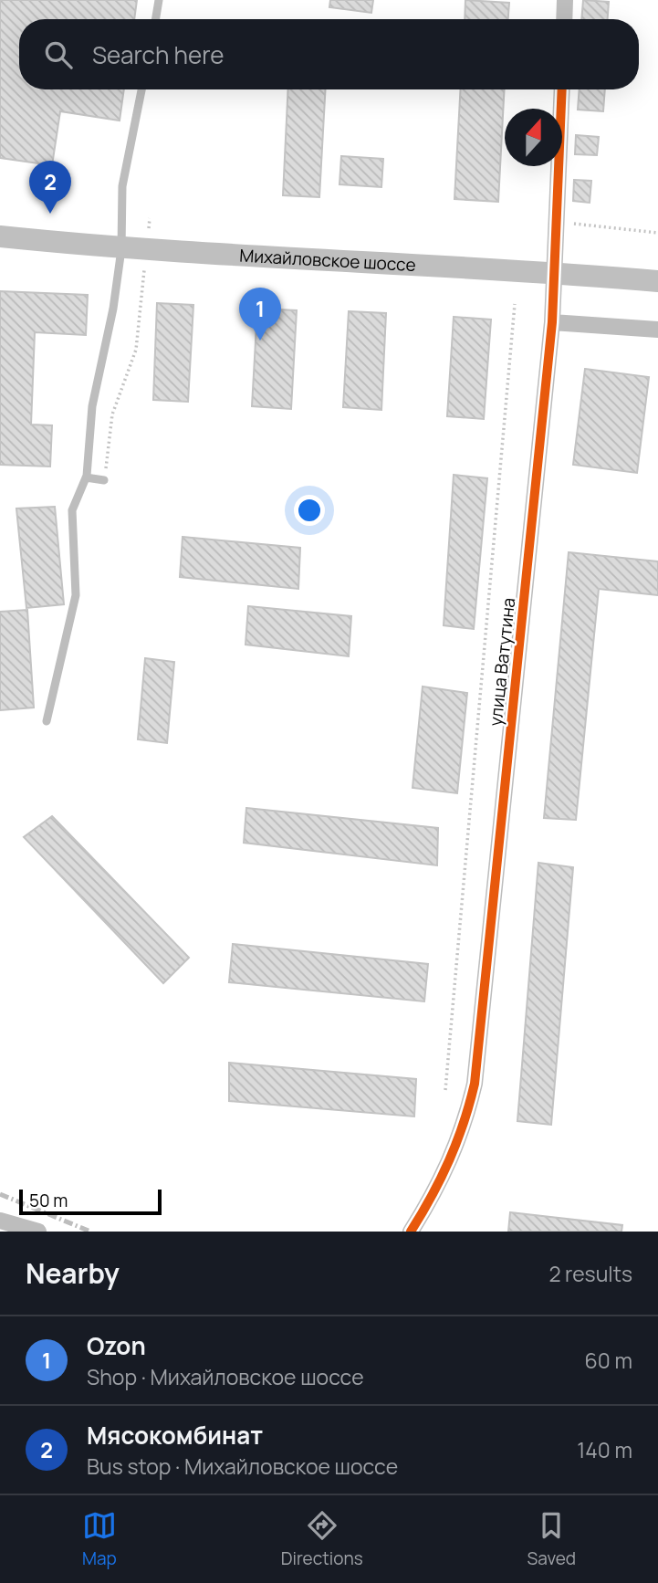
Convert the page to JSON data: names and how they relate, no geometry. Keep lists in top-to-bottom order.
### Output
{
  "streets": {
    "main road": ["Михайловское шоссе"],
    "street": ["улица Ватутина"]
  },
  "crossings": [
    ["Михайловское шоссе", "улица Ватутина"]
  ],
  "scale_bar": "50 m",
  "north": "top",
  "page": {
    "search": "Search here",
    "pins": ["2", "1"],
    "scale": "50 m",
    "heading": ["Nearby", "2 results"],
    "list": [
      {
        "mark": "1",
        "name": "Ozon",
        "note": "Shop · Михайловское шоссе",
        "value": "60 m"
      },
      {
        "mark": "2",
        "name": "Мясокомбинат",
        "note": "Bus stop · Михайловское шоссе",
        "value": "140 m"
      }
    ],
    "nav": ["Map", "Directions", "Saved"]
  }
}
